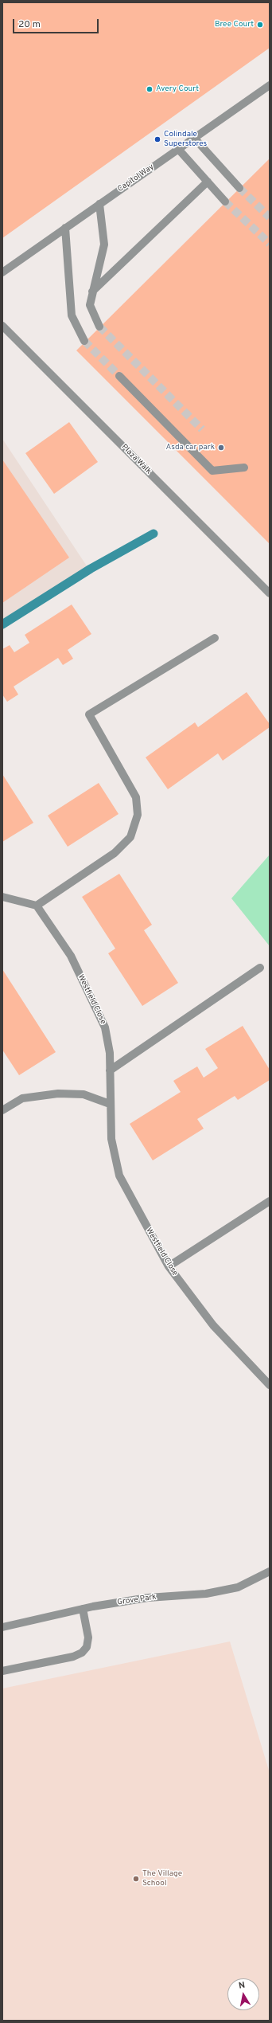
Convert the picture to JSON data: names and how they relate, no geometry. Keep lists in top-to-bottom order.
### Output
{
  "streets": {
    "street": [
      "Capitol Way",
      "Plaza Walk",
      "Westfield Close",
      "Grove Park"
    ]
  },
  "places": [
    "Bree Court",
    "Avery Court",
    "Colindale Superstores",
    "Asda car park",
    "The Village School"
  ],
  "scale_bar": "20 m",
  "north": "top"
}
